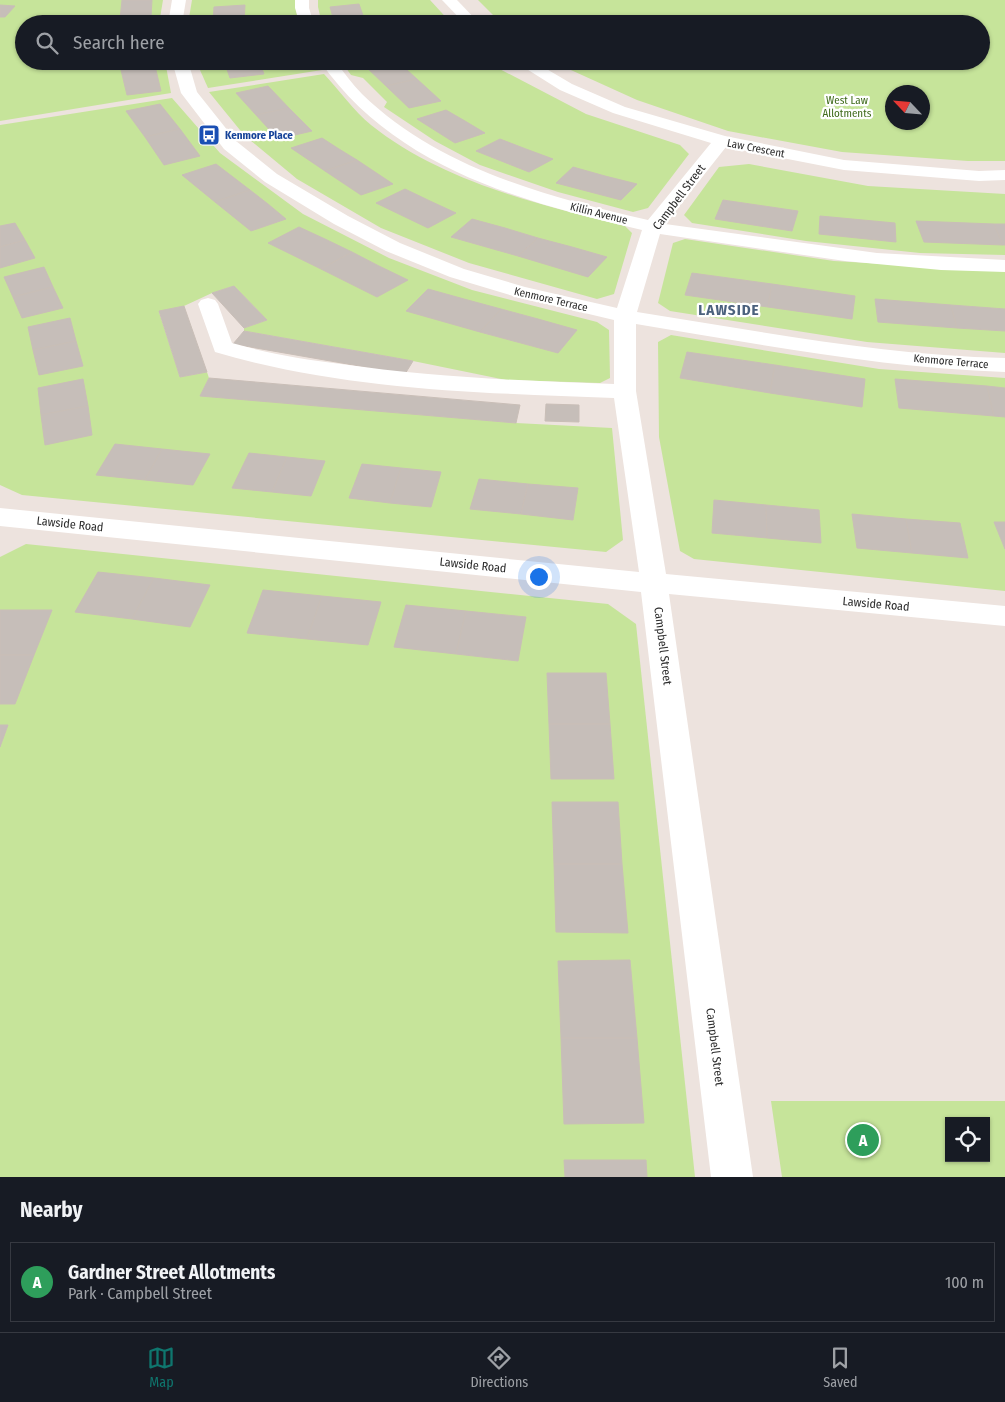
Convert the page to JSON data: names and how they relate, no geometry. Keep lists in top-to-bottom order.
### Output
{
  "streets": {
    "street": [
      "Law Crescent",
      "Campbell Street",
      "Killin Avenue",
      "Kenmore Terrace",
      "Lawside Road"
    ]
  },
  "crossings": [
    ["Law Crescent", "Campbell Street"],
    ["Campbell Street", "Killin Avenue"],
    ["Campbell Street", "Kenmore Terrace"],
    ["Campbell Street", "Lawside Road"]
  ],
  "districts": ["LAWSIDE"],
  "parks": ["West Law Allotments"],
  "places": {
    "bus stop": ["Kenmore Place"]
  },
  "north": "top left",
  "page": {
    "search": "Search here",
    "pins": "A",
    "heading": "Nearby",
    "list": [
      {
        "mark": "A",
        "name": "Gardner Street Allotments",
        "note": "Park · Campbell Street",
        "value": "100 m"
      }
    ],
    "nav": ["Map", "Directions", "Saved"]
  }
}
